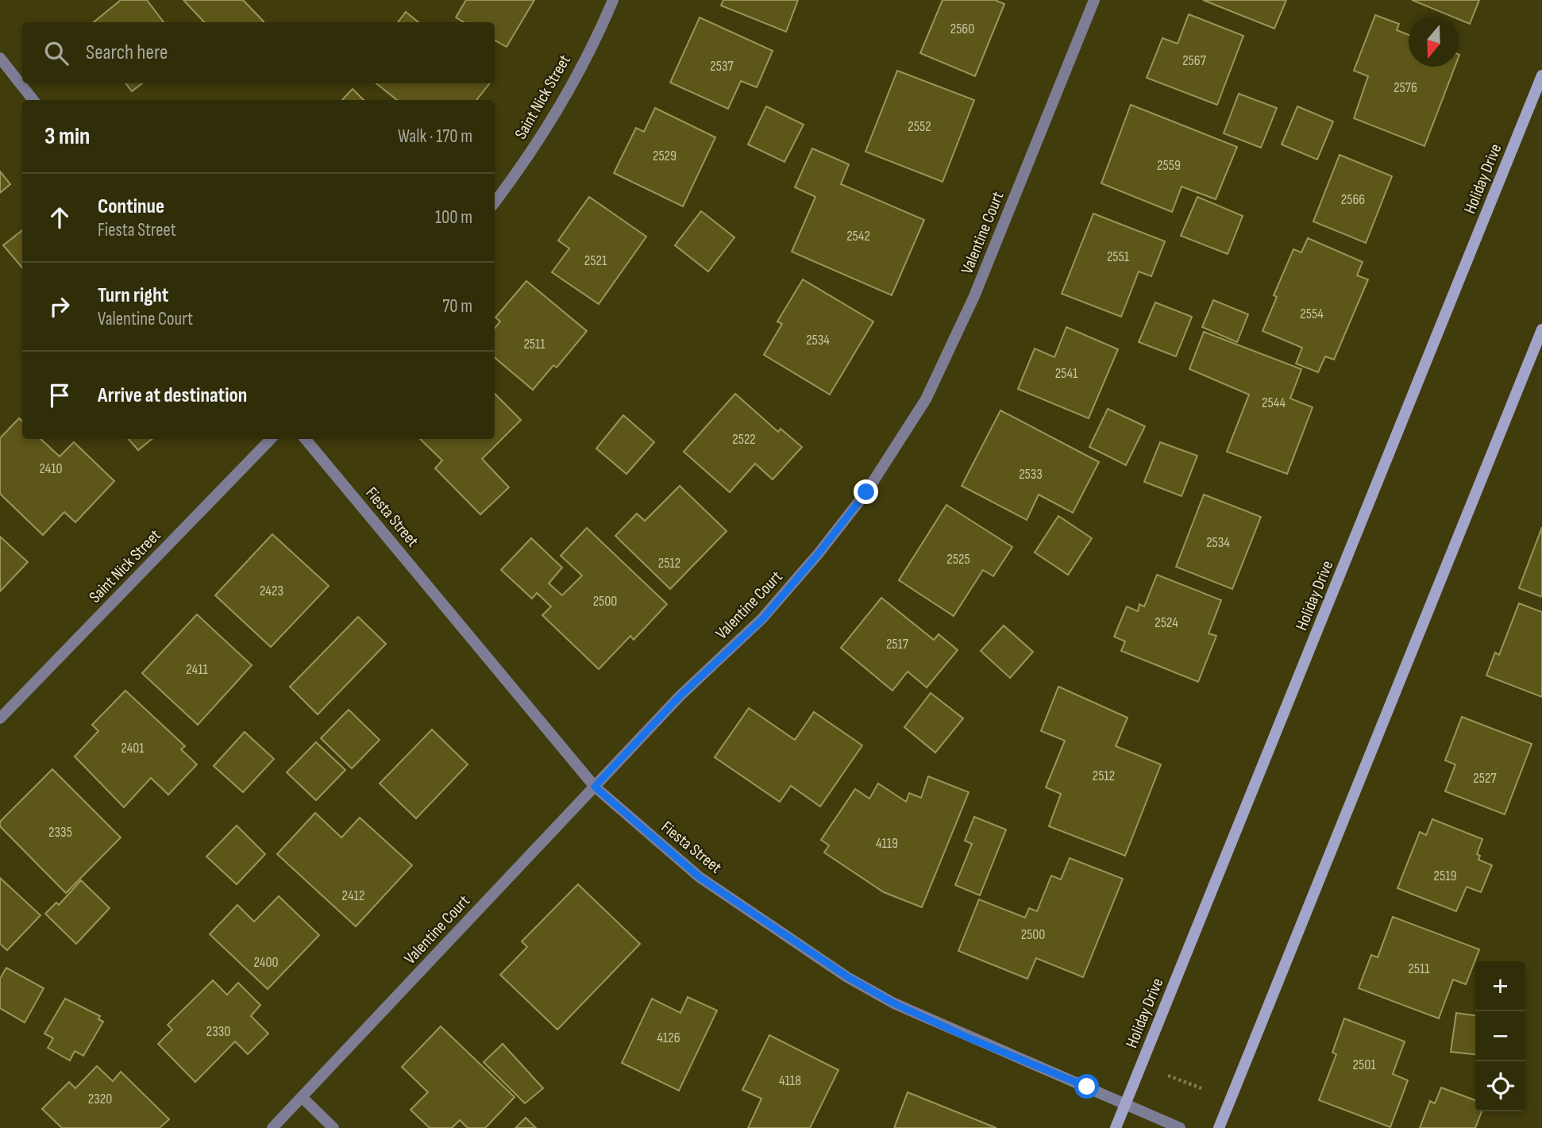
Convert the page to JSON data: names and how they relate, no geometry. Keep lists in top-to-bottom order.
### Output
{
  "streets": {
    "street": [
      "Saint Nick Street",
      "Holiday Drive",
      "Valentine Court",
      "Fiesta Street"
    ]
  },
  "crossings": [
    ["Holiday Drive", "Fiesta Street"],
    ["Valentine Court", "Fiesta Street"]
  ],
  "house_numbers": [
    "2560",
    "2567",
    "2537",
    "2576",
    "2552",
    "2529",
    "2559",
    "2566",
    "2542",
    "2551",
    "2521",
    "2554",
    "2534",
    "2511",
    "2541",
    "2544",
    "2522",
    "2410",
    "2533",
    "2534",
    "2525",
    "2512",
    "2423",
    "2500",
    "2524",
    "2517",
    "2411",
    "2401",
    "2512",
    "2527",
    "2335",
    "4119",
    "2519",
    "2412",
    "2500",
    "2400",
    "2511",
    "2330",
    "4126",
    "2501",
    "4118",
    "2320"
  ],
  "north": "bottom",
  "page": {
    "search": "Search here",
    "heading": ["3 min", "Walk · 170 m"],
    "list": [
      ["Continue", "Fiesta Street", "100 m"],
      ["Turn right", "Valentine Court", "70 m"],
      "Arrive at destination"
    ],
    "map_buttons": ["+", "−"]
  }
}
